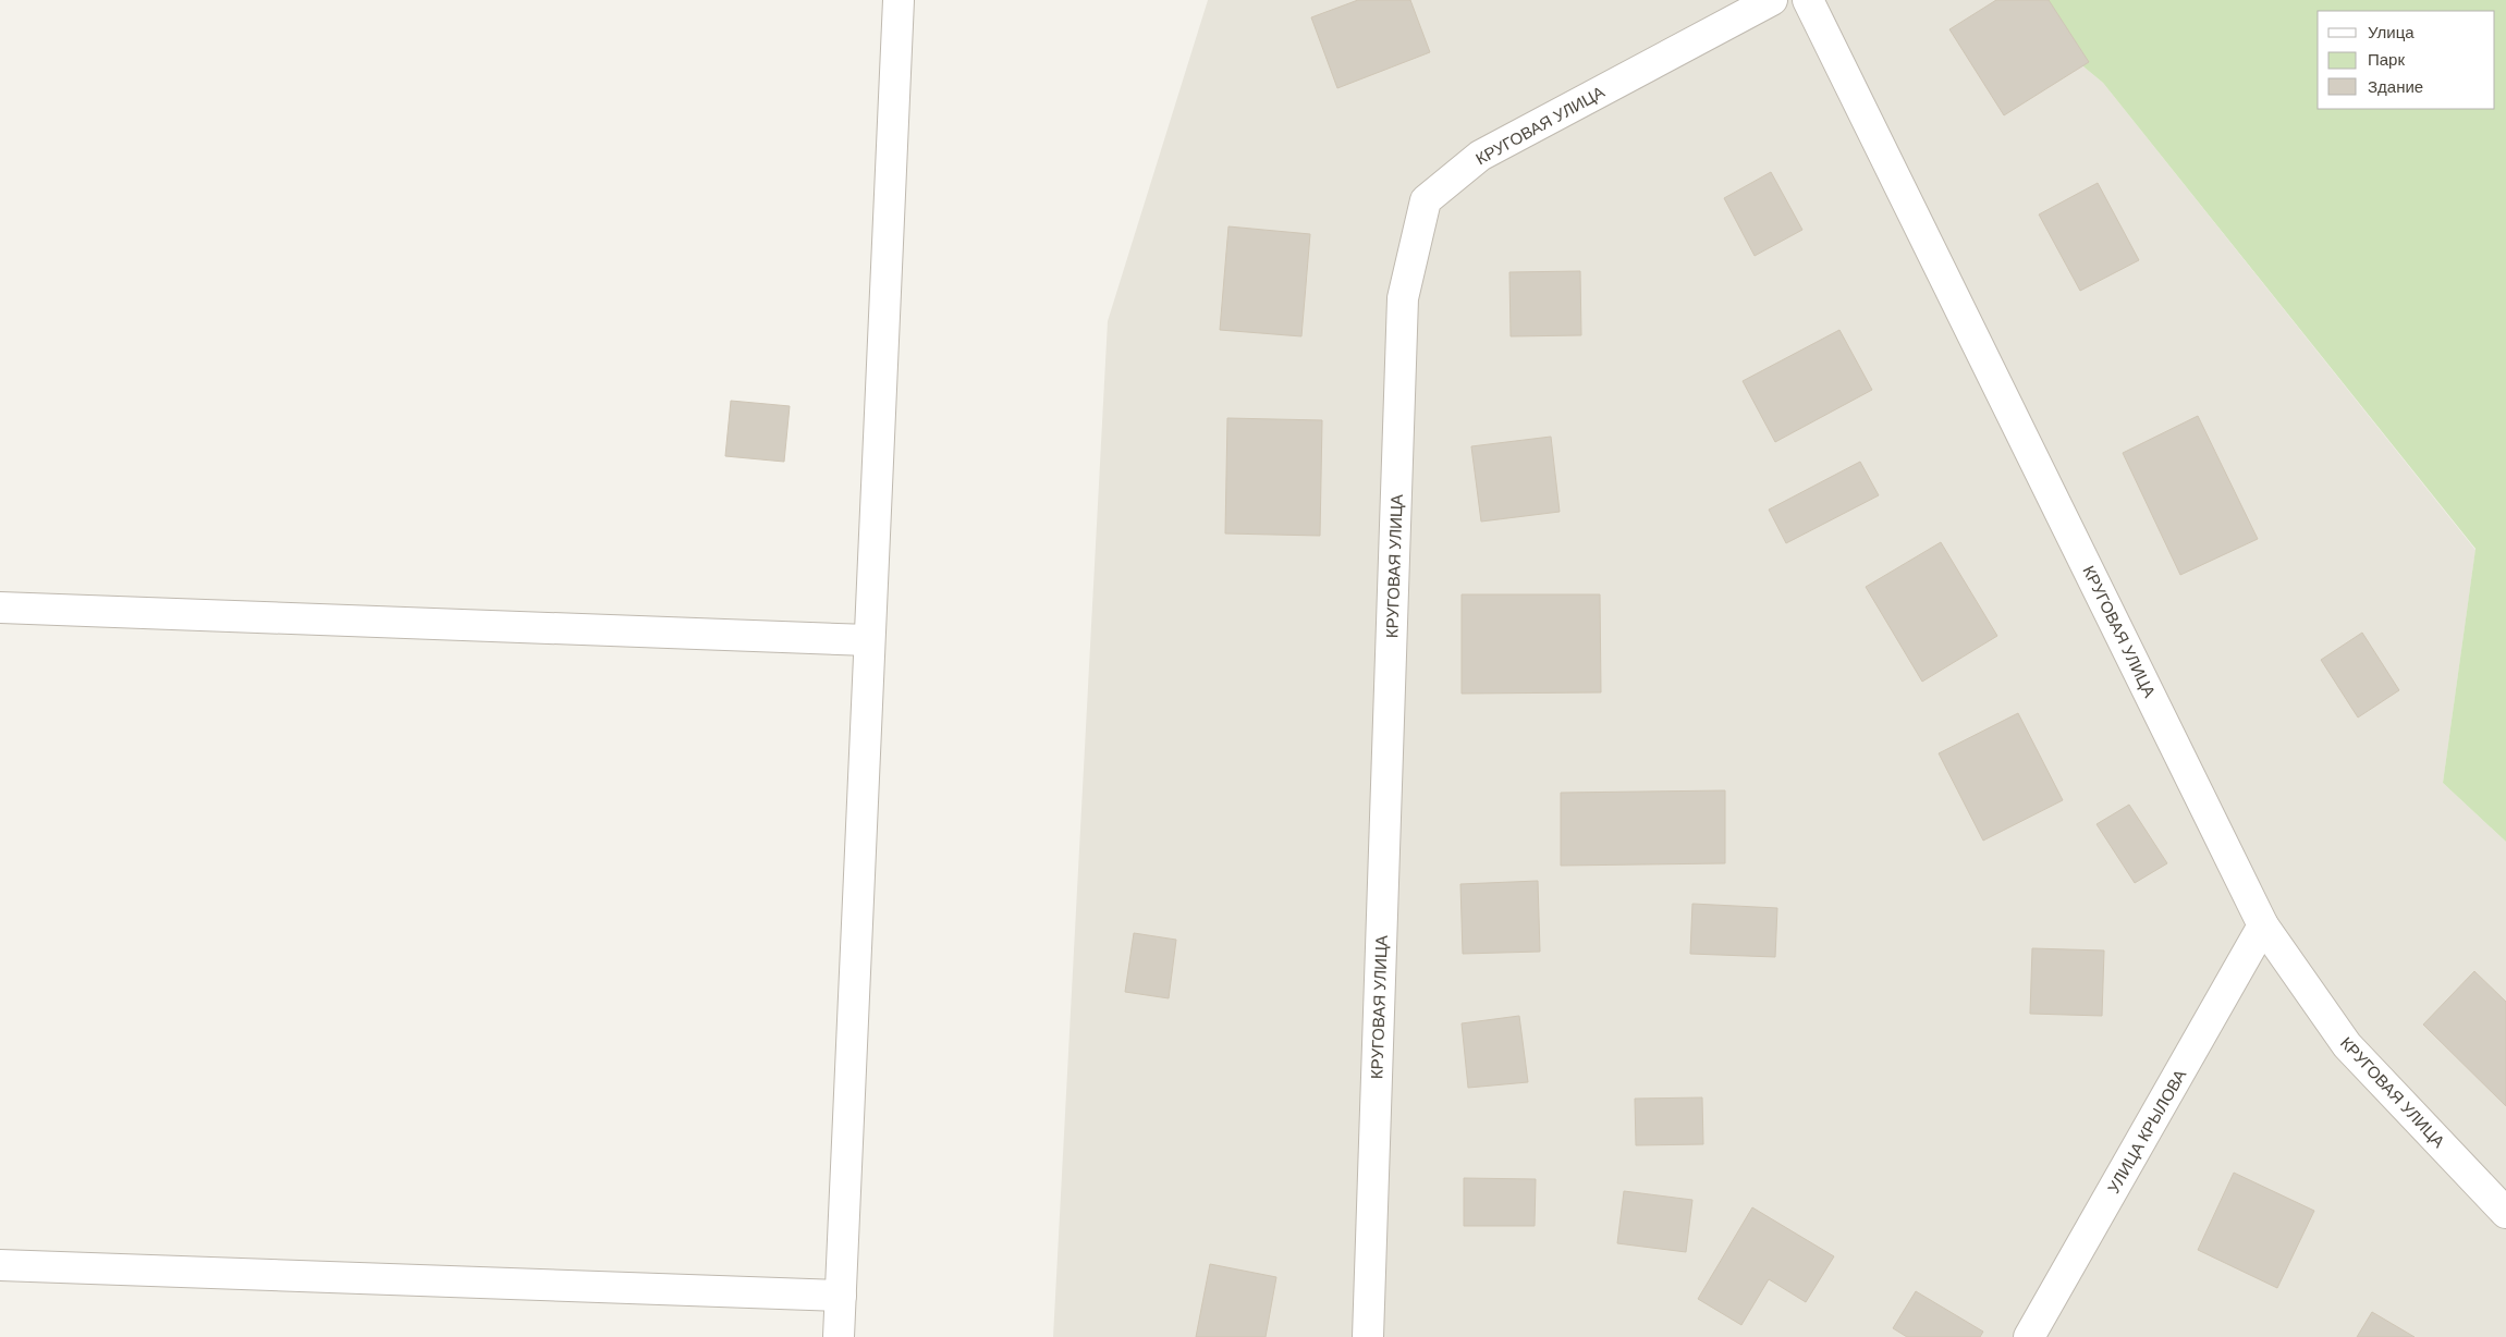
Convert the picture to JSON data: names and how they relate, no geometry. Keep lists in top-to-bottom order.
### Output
{
  "streets": {
    "street": ["КРУГОВАЯ УЛИЦА", "УЛИЦА КРЫЛОВА"]
  },
  "crossings": [
    ["КРУГОВАЯ УЛИЦА", "УЛИЦА КРЫЛОВА"]
  ],
  "legend": ["Улица", "Парк", "Здание"]
}
